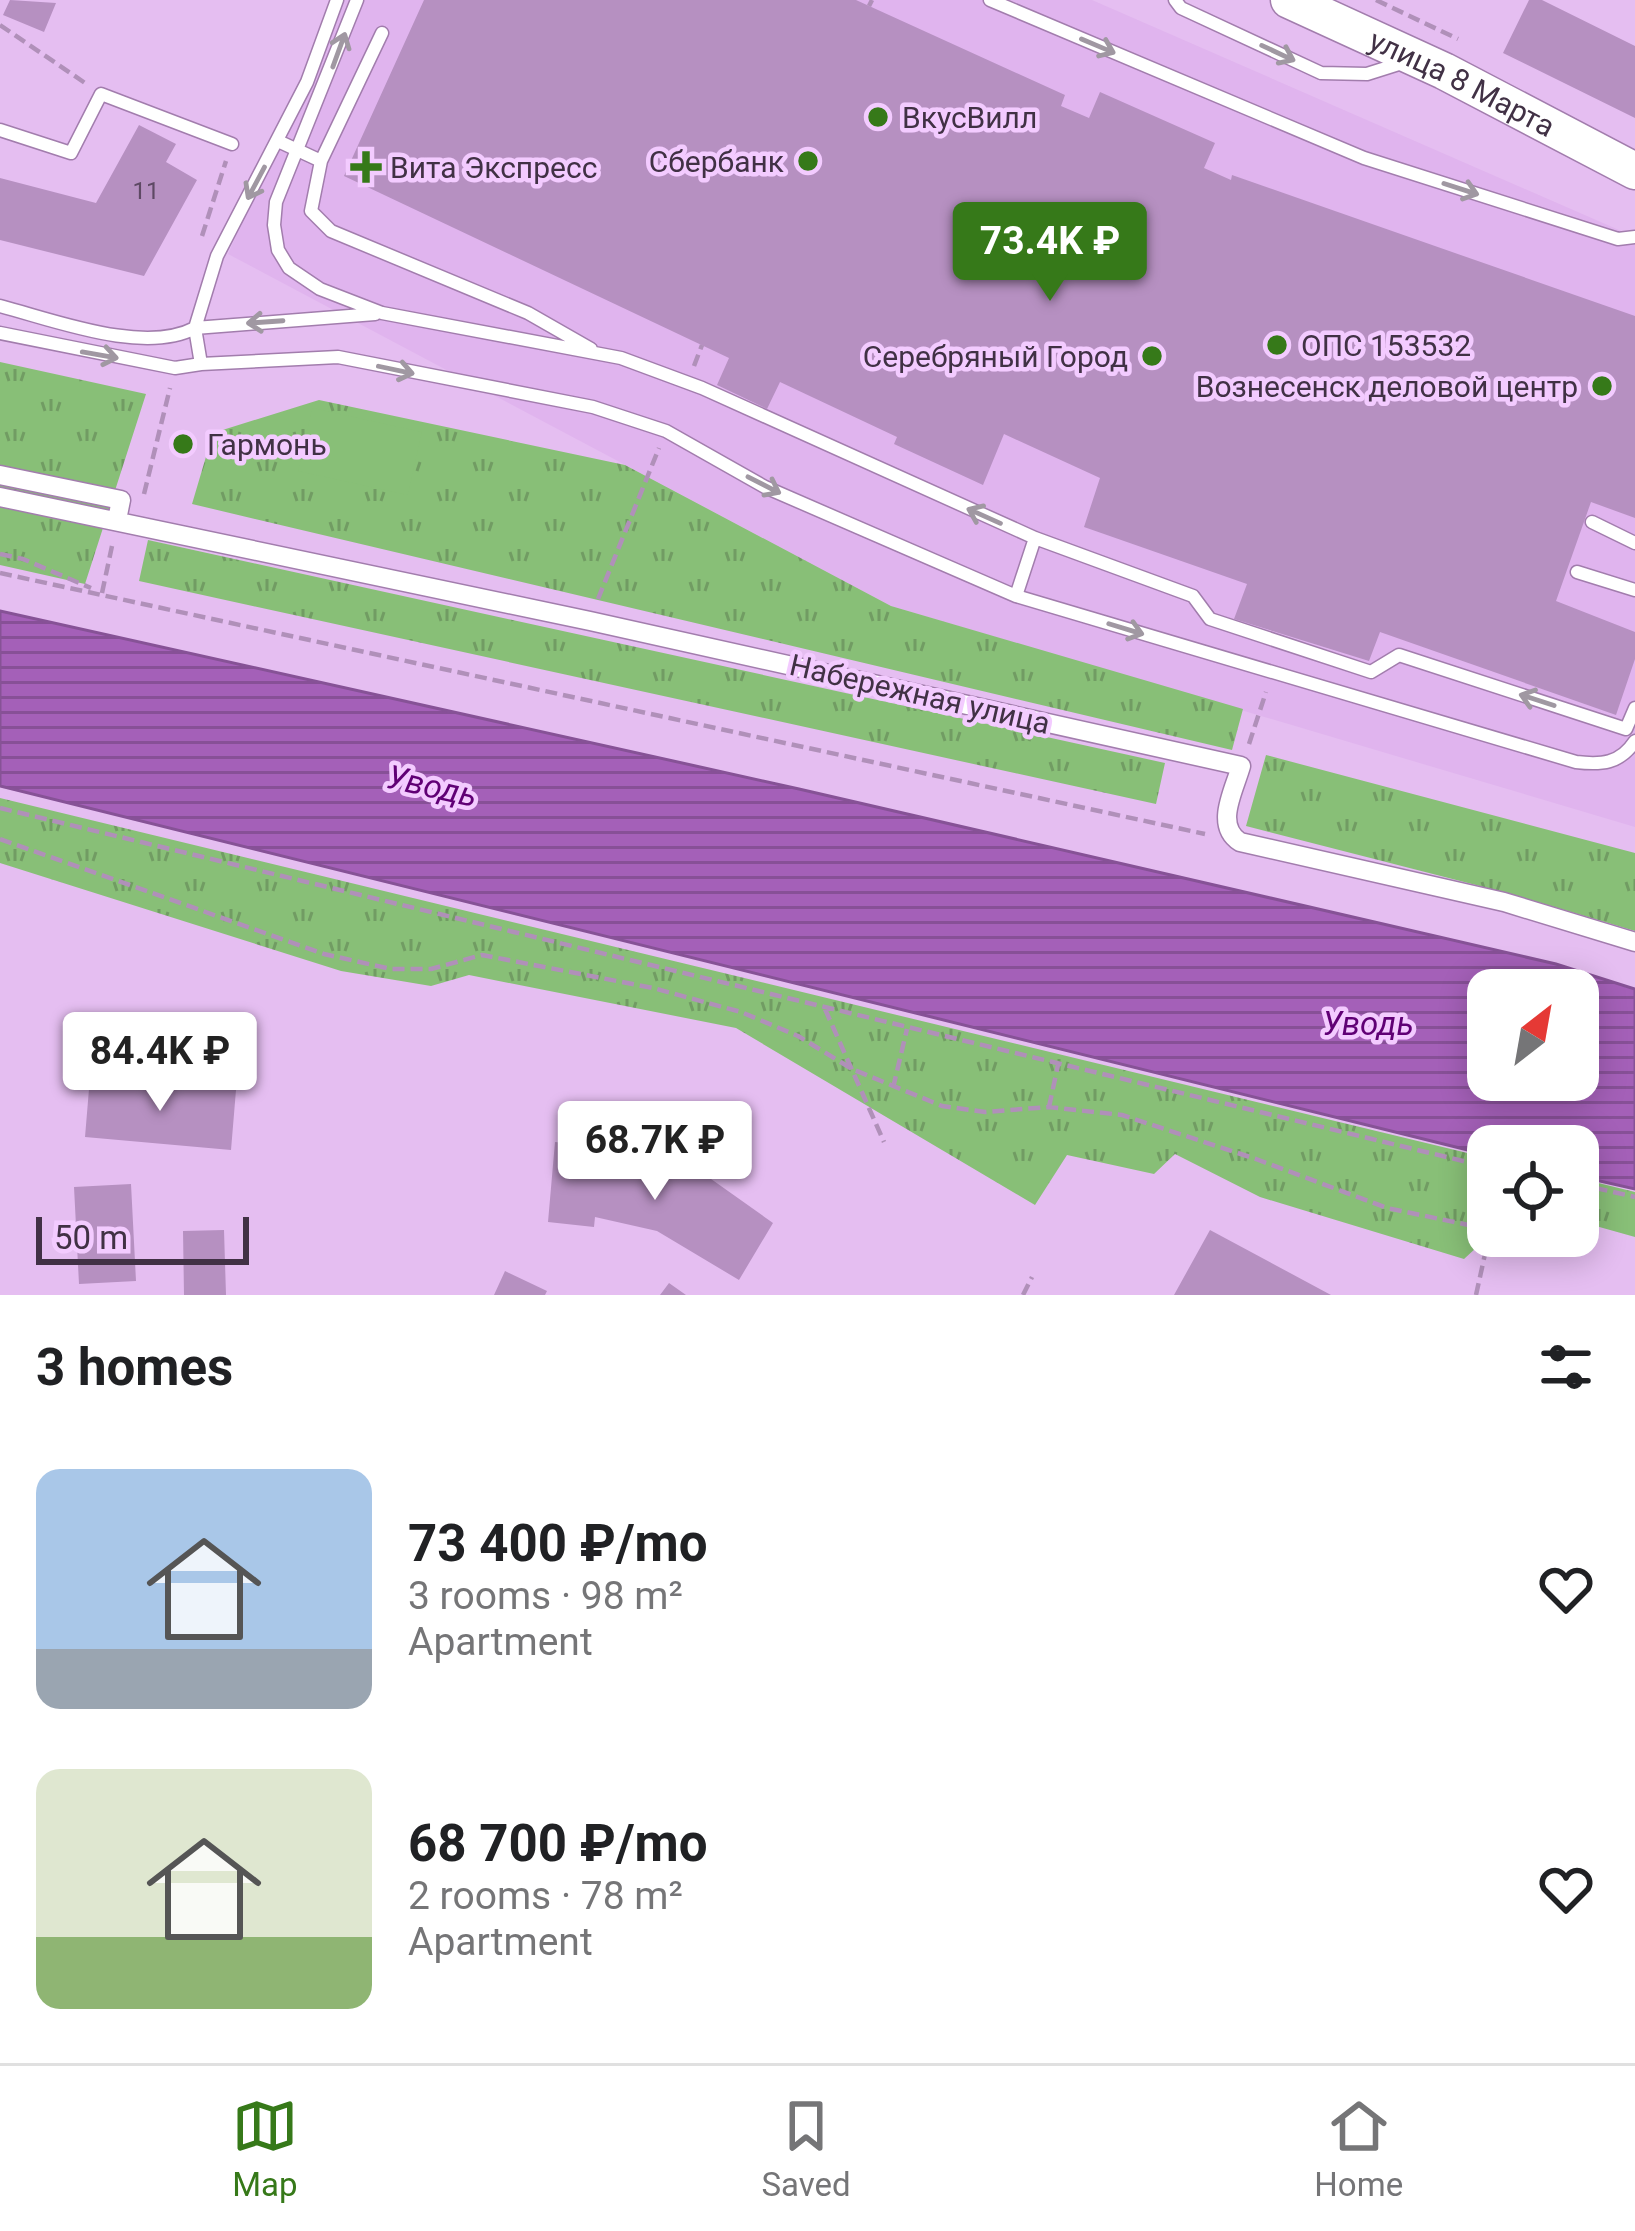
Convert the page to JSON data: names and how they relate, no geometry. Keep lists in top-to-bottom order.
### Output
{
  "streets": {
    "main road": ["улица 8 Марта"],
    "street": ["Набережная улица"]
  },
  "water": ["Уводь"],
  "places": {
    "other": [
      "ВкусВилл",
      "Сбербанк",
      "ОПС 153532",
      "Серебряный Город",
      "Вознесенск деловой центр",
      "Гармонь"
    ],
    "health": ["Вита Экспресс"]
  },
  "house_numbers": ["11"],
  "scale_bar": "50 m",
  "north": "top right",
  "page": {
    "price": ["73.4K ₽", "84.4K ₽", "68.7K ₽"],
    "scale": "50 m",
    "heading": "3 homes",
    "list": [
      {
        "name": "73 400 ₽/mo",
        "note": "3 rooms · 98 m² · Apartment"
      },
      {
        "name": "68 700 ₽/mo",
        "note": "2 rooms · 78 m² · Apartment"
      }
    ],
    "tabs": ["Map", "Saved", "Home"]
  }
}
